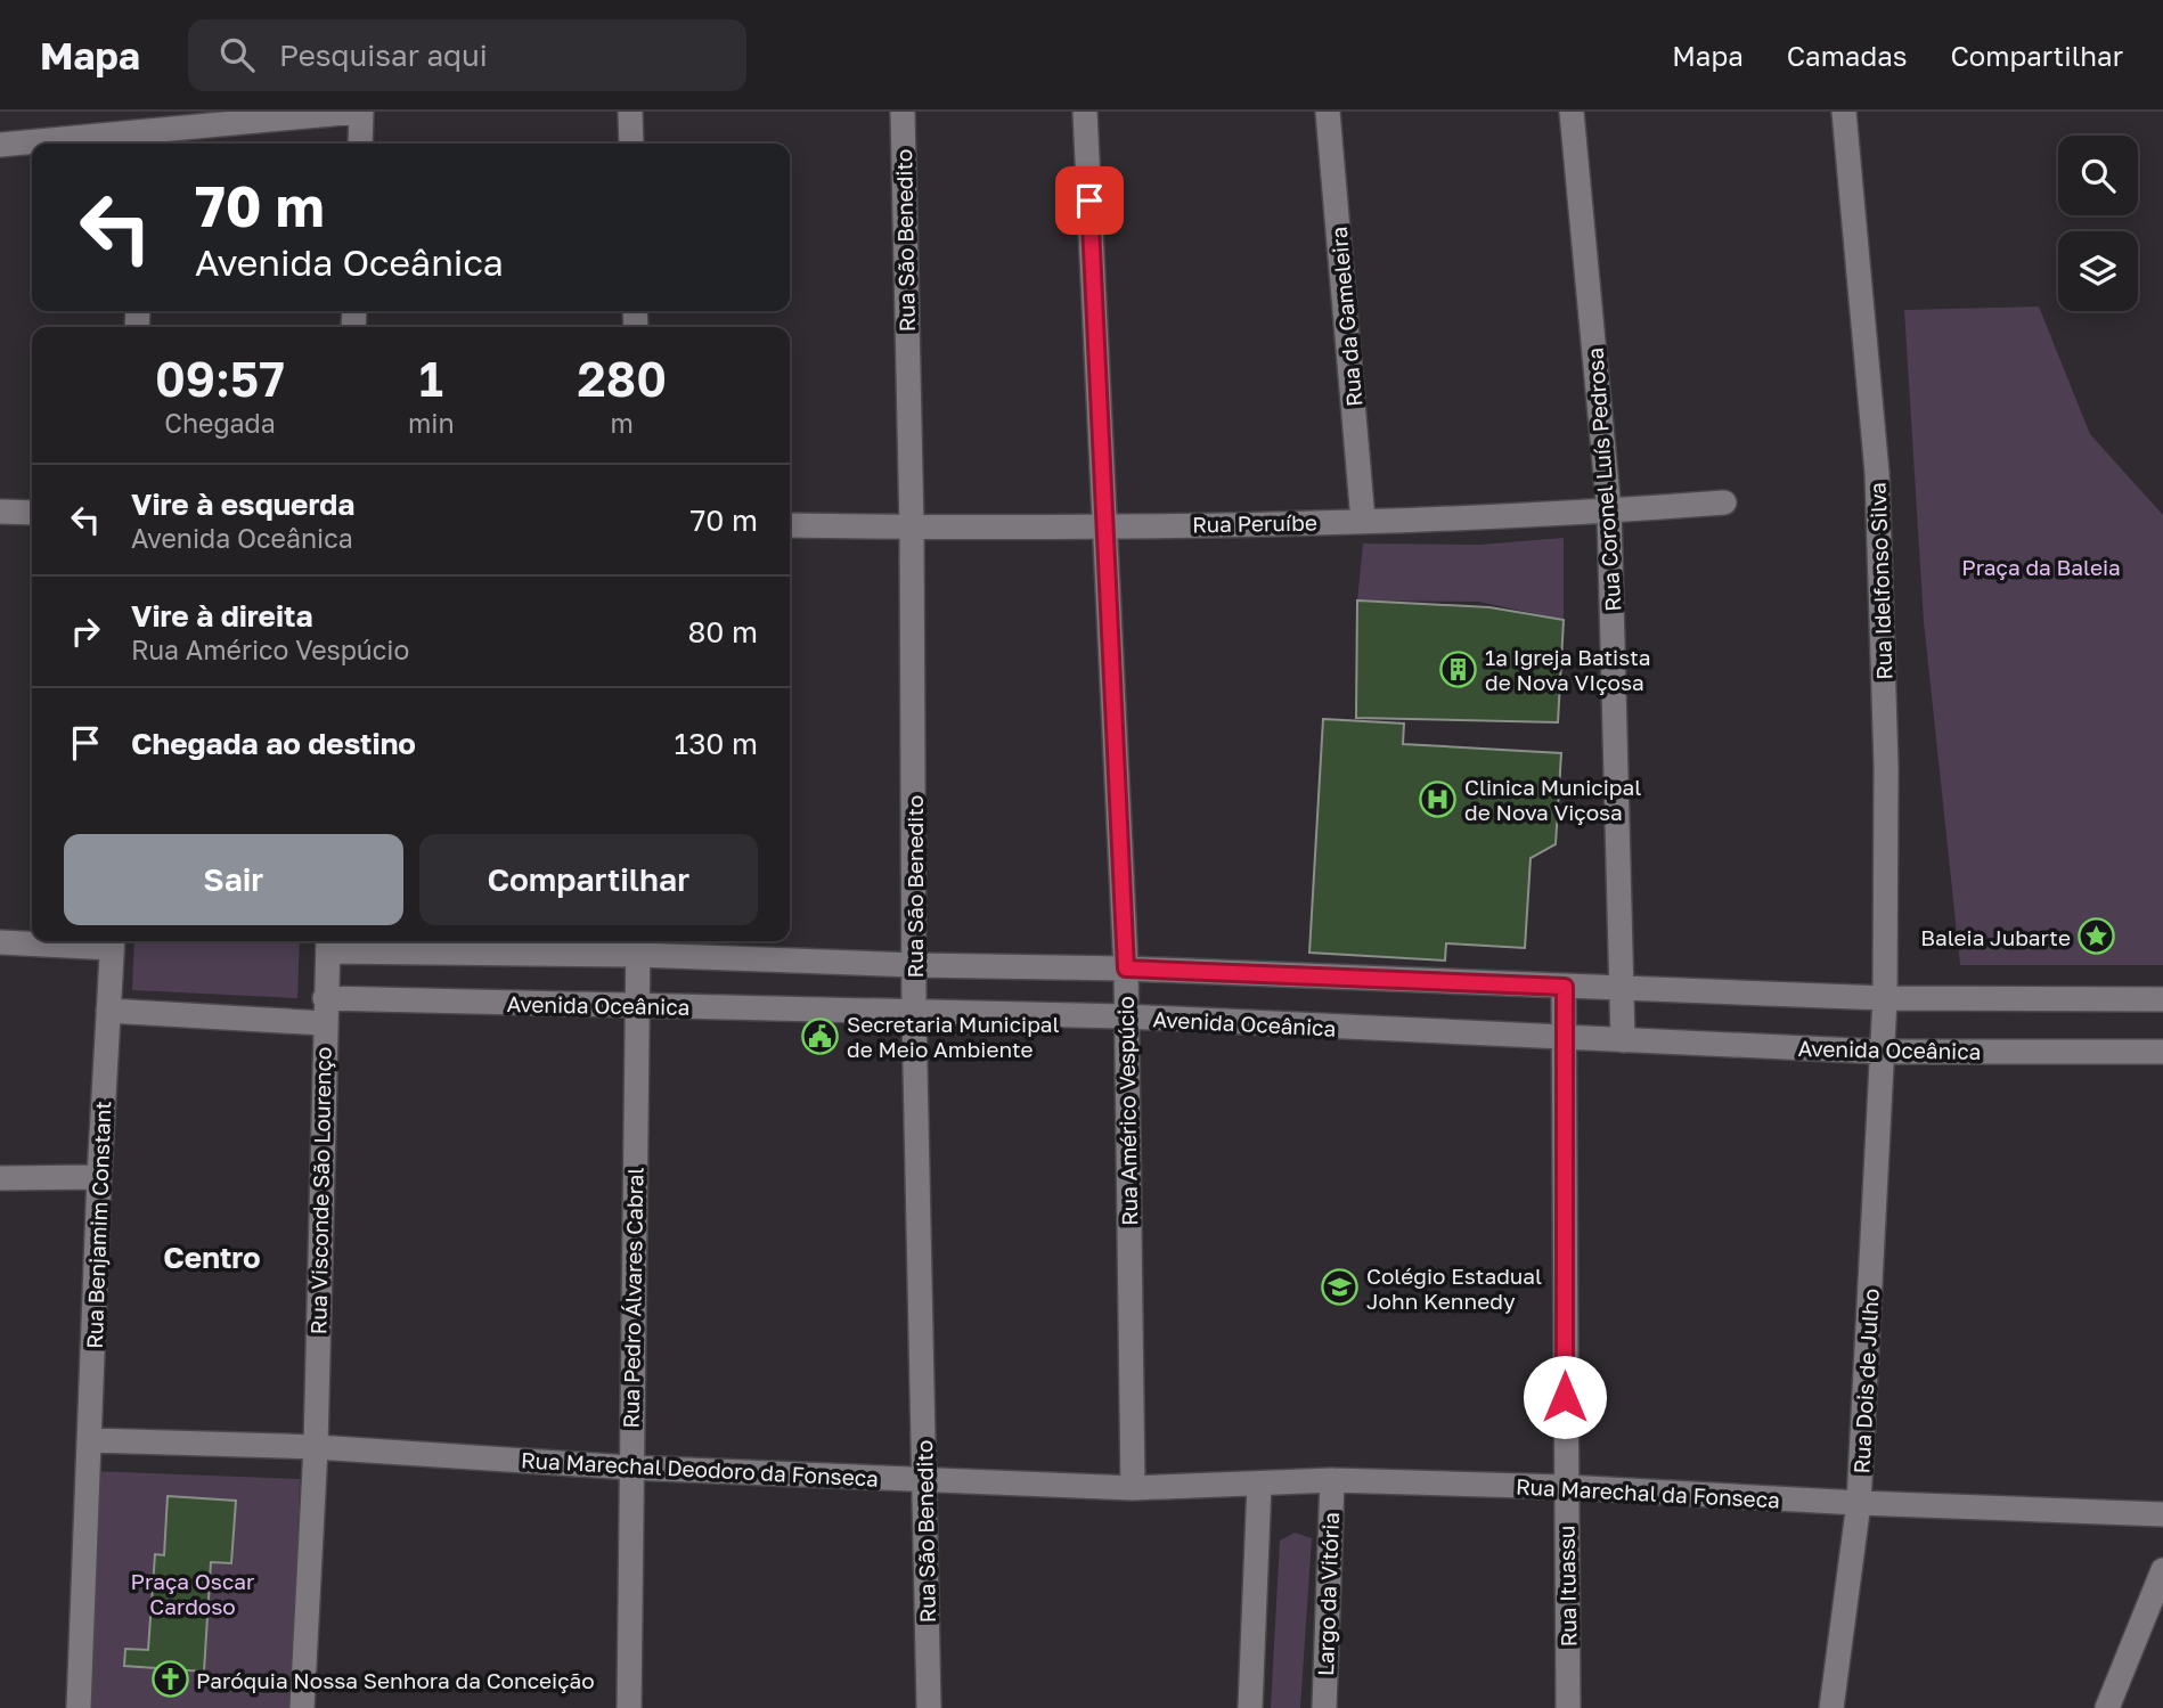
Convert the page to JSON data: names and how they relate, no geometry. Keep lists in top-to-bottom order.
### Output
{
  "streets": {
    "street": [
      "Rua São Benedito",
      "Rua da Gameleira",
      "Rua Coronel Luís Pedrosa",
      "Rua Peruíbe",
      "Rua Idelfonso Silva",
      "Avenida Oceânica",
      "Rua Américo Vespúcio",
      "Rua Visconde São Lourenço",
      "Rua Benjamim Constant",
      "Rua Pedro Álvares Cabral",
      "Rua Dois de Julho",
      "Rua Marechal Deodoro da Fonseca",
      "Rua Marechal da Fonseca",
      "Rua Ituassu",
      "Largo da Vitória"
    ]
  },
  "crossings": [
    ["Rua São Benedito", "Rua Peruíbe"],
    ["Rua São Benedito", "Avenida Oceânica"],
    ["Rua São Benedito", "Rua Marechal Deodoro da Fonseca"],
    ["Rua da Gameleira", "Rua Peruíbe"],
    ["Rua Coronel Luís Pedrosa", "Rua Peruíbe"],
    ["Rua Coronel Luís Pedrosa", "Avenida Oceânica"],
    ["Rua Peruíbe", "Rua Américo Vespúcio"],
    ["Rua Idelfonso Silva", "Avenida Oceânica"],
    ["Rua Idelfonso Silva", "Rua Dois de Julho"],
    ["Avenida Oceânica", "Rua Américo Vespúcio"],
    ["Avenida Oceânica", "Rua Visconde São Lourenço"],
    ["Avenida Oceânica", "Rua Pedro Álvares Cabral"],
    ["Avenida Oceânica", "Rua Dois de Julho"],
    ["Avenida Oceânica", "Rua Ituassu"],
    ["Rua Américo Vespúcio", "Rua Marechal Deodoro da Fonseca"],
    ["Rua Américo Vespúcio", "Rua Marechal da Fonseca"],
    ["Rua Visconde São Lourenço", "Rua Marechal Deodoro da Fonseca"],
    ["Rua Pedro Álvares Cabral", "Rua Marechal Deodoro da Fonseca"],
    ["Rua Dois de Julho", "Rua Marechal da Fonseca"],
    ["Rua Marechal Deodoro da Fonseca", "Rua Marechal da Fonseca"],
    ["Rua Marechal da Fonseca", "Rua Ituassu"],
    ["Rua Marechal da Fonseca", "Largo da Vitória"]
  ],
  "districts": ["Centro"],
  "parks": ["Praça da Baleia", "Praça Oscar Cardoso"],
  "places": {
    "building": ["1ª Igreja Batista de Nova VIçosa"],
    "hospital": ["Clinica Municipal de Nova Viçosa"],
    "place": ["Baleia Jubarte"],
    "public building": ["Secretaria Municipal de Meio Ambiente"],
    "school or university": ["Colégio Estadual John Kennedy"],
    "church": ["Paróquia Nossa Senhora da Conceição"]
  },
  "page": {
    "header": "Mapa",
    "search": "Pesquisar aqui",
    "nav": ["Mapa", "Camadas", "Compartilhar"],
    "turn": ["70 m", "Avenida Oceânica"],
    "eta": [
      "09:57",
      "Chegada",
      "1",
      "min",
      "280",
      "m"
    ],
    "list": [
      {
        "name": "Vire à esquerda",
        "note": "Avenida Oceânica",
        "value": "70 m"
      },
      {
        "name": "Vire à direita",
        "note": "Rua Américo Vespúcio",
        "value": "80 m"
      },
      {
        "name": "Chegada ao destino",
        "value": "130 m"
      }
    ],
    "buttons": ["Sair", "Compartilhar"]
  }
}
